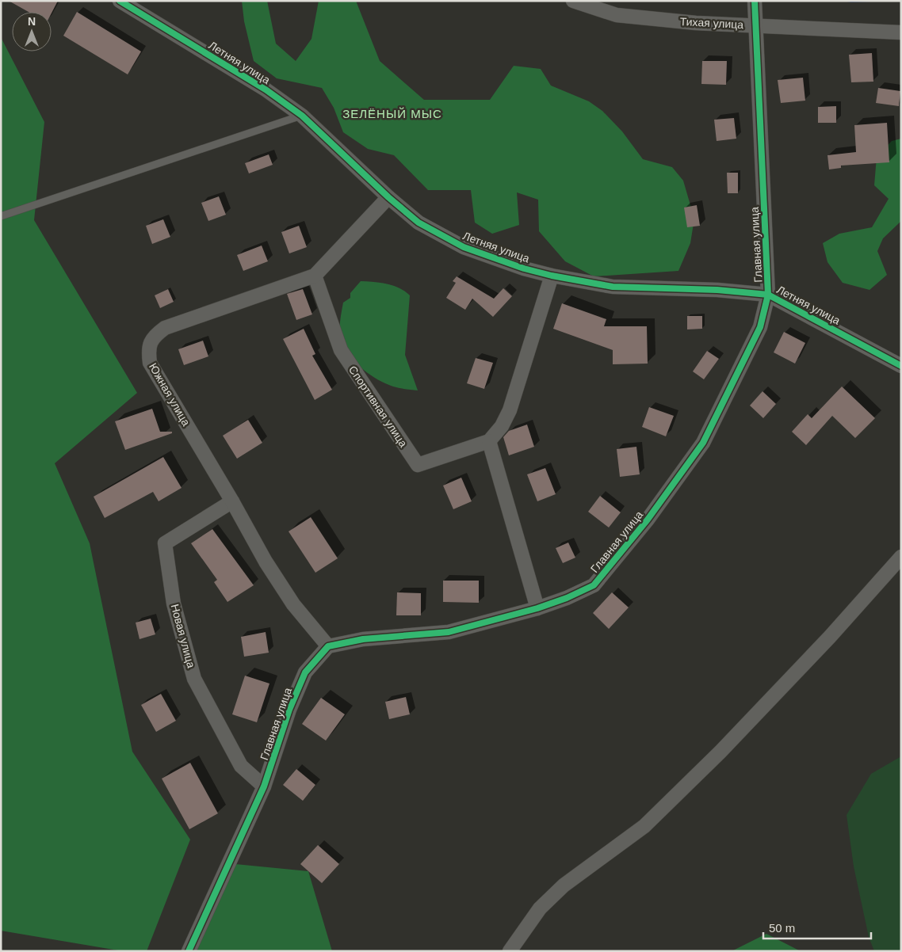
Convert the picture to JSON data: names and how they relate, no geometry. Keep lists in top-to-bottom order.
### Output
{
  "streets": {
    "street": [
      "Тихая улица",
      "Летняя улица",
      "Главная улица",
      "Южная улица",
      "Спортивная улица",
      "Новая улица"
    ]
  },
  "crossings": [
    ["Тихая улица", "Главная улица"],
    ["Летняя улица", "Главная улица"],
    ["Летняя улица", "Южная улица"],
    ["Главная улица", "Южная улица"],
    ["Главная улица", "Новая улица"],
    ["Южная улица", "Спортивная улица"],
    ["Южная улица", "Новая улица"]
  ],
  "districts": ["ЗЕЛЁНЫЙ МЫС"],
  "scale_bar": "50 m",
  "north": "top"
}
